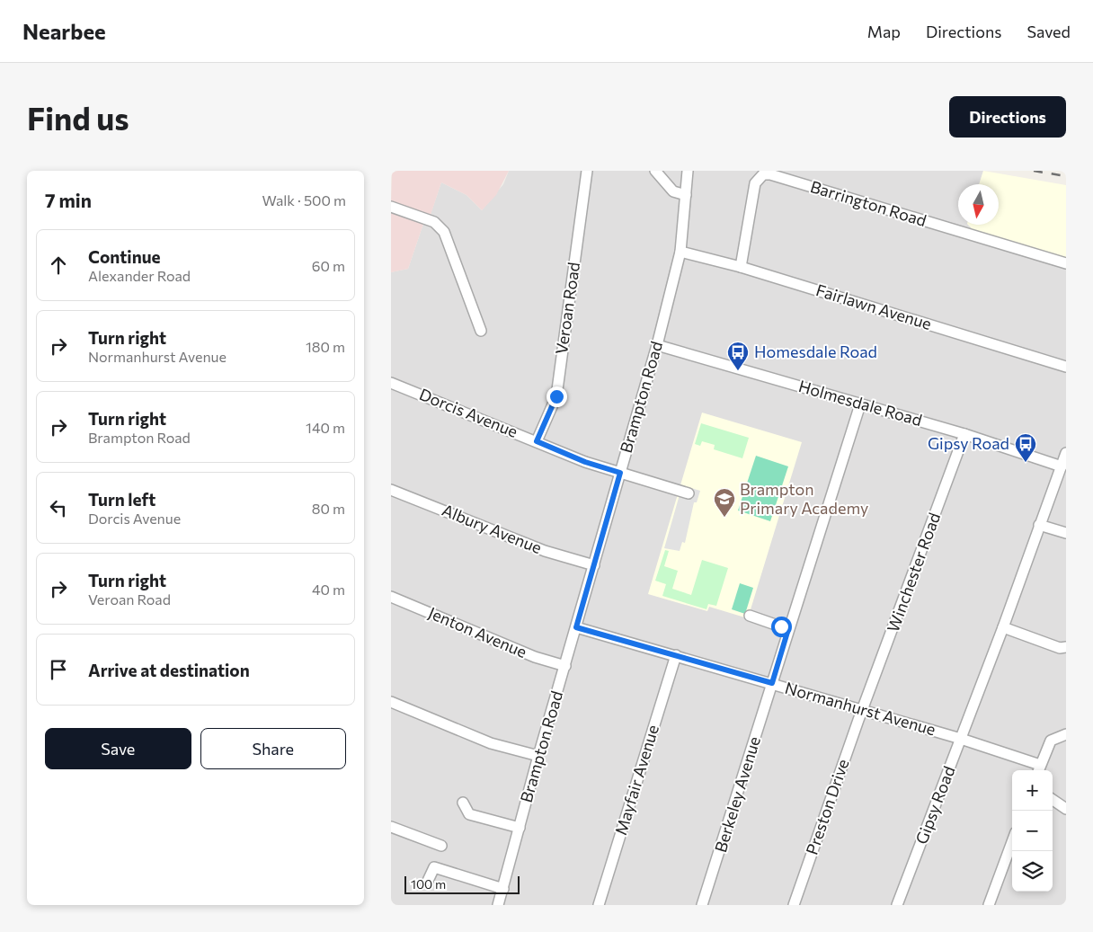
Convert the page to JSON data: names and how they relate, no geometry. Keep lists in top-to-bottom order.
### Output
{
  "streets": {
    "street": [
      "Barrington Road",
      "Fairlawn Avenue",
      "Veroan Road",
      "Brampton Road",
      "Holmesdale Road",
      "Dorcis Avenue",
      "Albury Avenue",
      "Winchester Road",
      "Jenton Avenue",
      "Normanhurst Avenue",
      "Mayfair Avenue",
      "Berkeley Avenue",
      "Gipsy Road",
      "Preston Drive"
    ]
  },
  "crossings": [
    ["Barrington Road", "Fairlawn Avenue"],
    ["Fairlawn Avenue", "Brampton Road"],
    ["Veroan Road", "Dorcis Avenue"],
    ["Brampton Road", "Holmesdale Road"],
    ["Brampton Road", "Dorcis Avenue"],
    ["Brampton Road", "Albury Avenue"],
    ["Brampton Road", "Jenton Avenue"],
    ["Brampton Road", "Normanhurst Avenue"],
    ["Holmesdale Road", "Winchester Road"],
    ["Holmesdale Road", "Berkeley Avenue"],
    ["Holmesdale Road", "Gipsy Road"],
    ["Winchester Road", "Normanhurst Avenue"],
    ["Winchester Road", "Preston Drive"],
    ["Normanhurst Avenue", "Mayfair Avenue"],
    ["Normanhurst Avenue", "Berkeley Avenue"],
    ["Normanhurst Avenue", "Gipsy Road"],
    ["Normanhurst Avenue", "Preston Drive"]
  ],
  "places": {
    "bus stop": ["Homesdale Road", "Gipsy Road"],
    "school or university": ["Brampton Primary Academy"]
  },
  "scale_bar": "100 m",
  "north": "bottom",
  "page": {
    "header": "Nearbee",
    "nav": ["Map", "Directions", "Saved"],
    "buttons": [
      "Directions",
      ["Save", "Share"]
    ],
    "title": "Find us",
    "heading": ["7 min", "Walk · 500 m"],
    "list": [
      ["Continue", "Alexander Road", "60 m"],
      ["Turn right", "Normanhurst Avenue", "180 m"],
      ["Turn right", "Brampton Road", "140 m"],
      ["Turn left", "Dorcis Avenue", "80 m"],
      ["Turn right", "Veroan Road", "40 m"],
      "Arrive at destination"
    ],
    "map_buttons": ["+", "−"],
    "scale": "100 m"
  }
}
